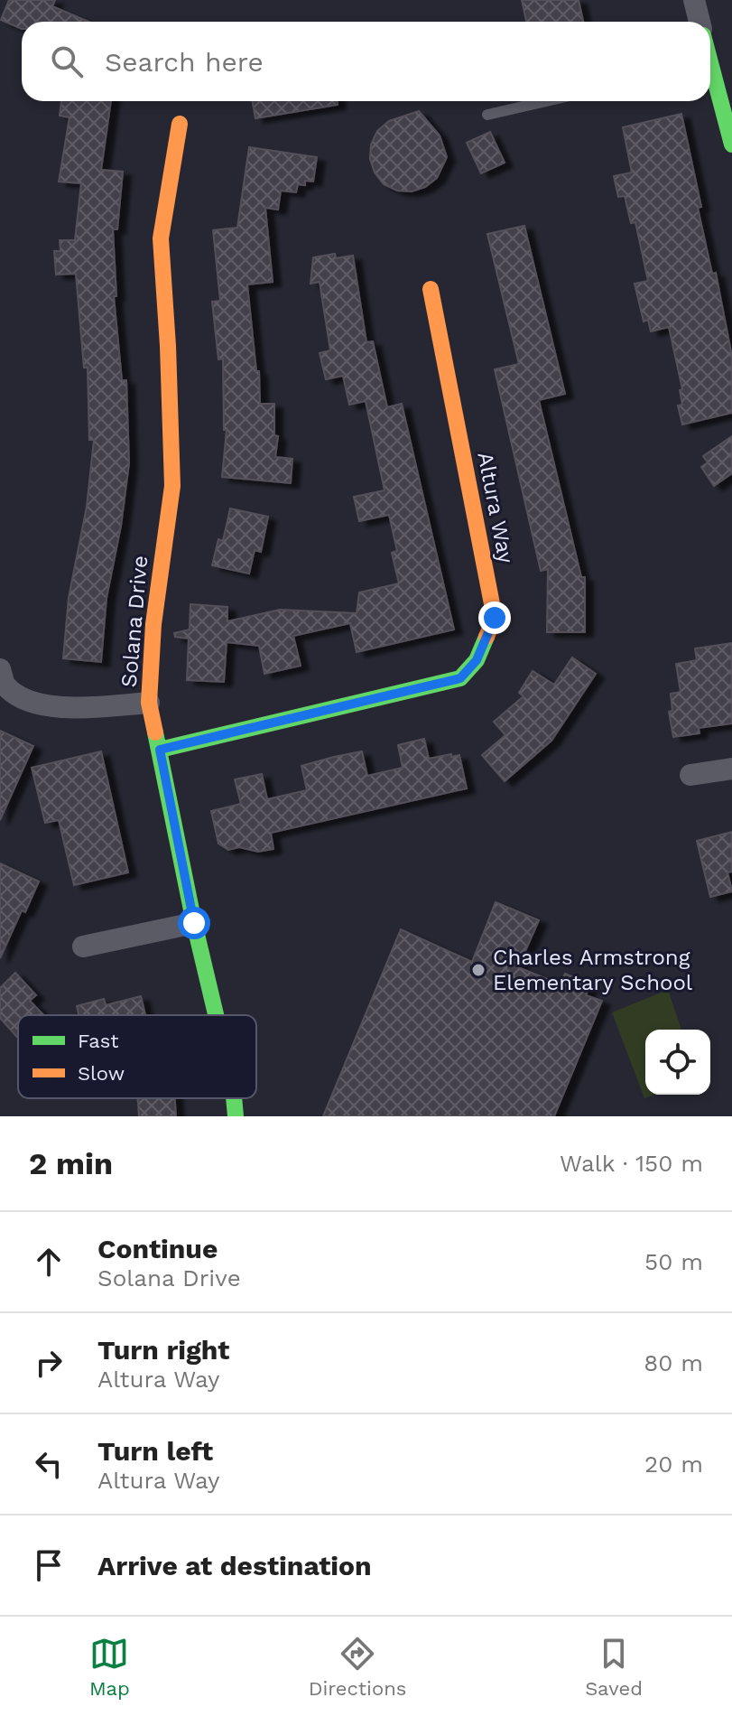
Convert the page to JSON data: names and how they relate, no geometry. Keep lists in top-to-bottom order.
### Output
{
  "streets": {
    "street": ["Altura Way", "Solana Drive"]
  },
  "crossings": [
    ["Altura Way", "Solana Drive"]
  ],
  "places": ["Charles Armstrong Elementary School"],
  "legend": ["Fast", "Slow"],
  "page": {
    "search": "Search here",
    "heading": ["2 min", "Walk · 150 m"],
    "list": [
      ["Continue", "Solana Drive", "50 m"],
      ["Turn right", "Altura Way", "80 m"],
      ["Turn left", "Altura Way", "20 m"],
      "Arrive at destination"
    ],
    "nav": ["Map", "Directions", "Saved"]
  }
}
